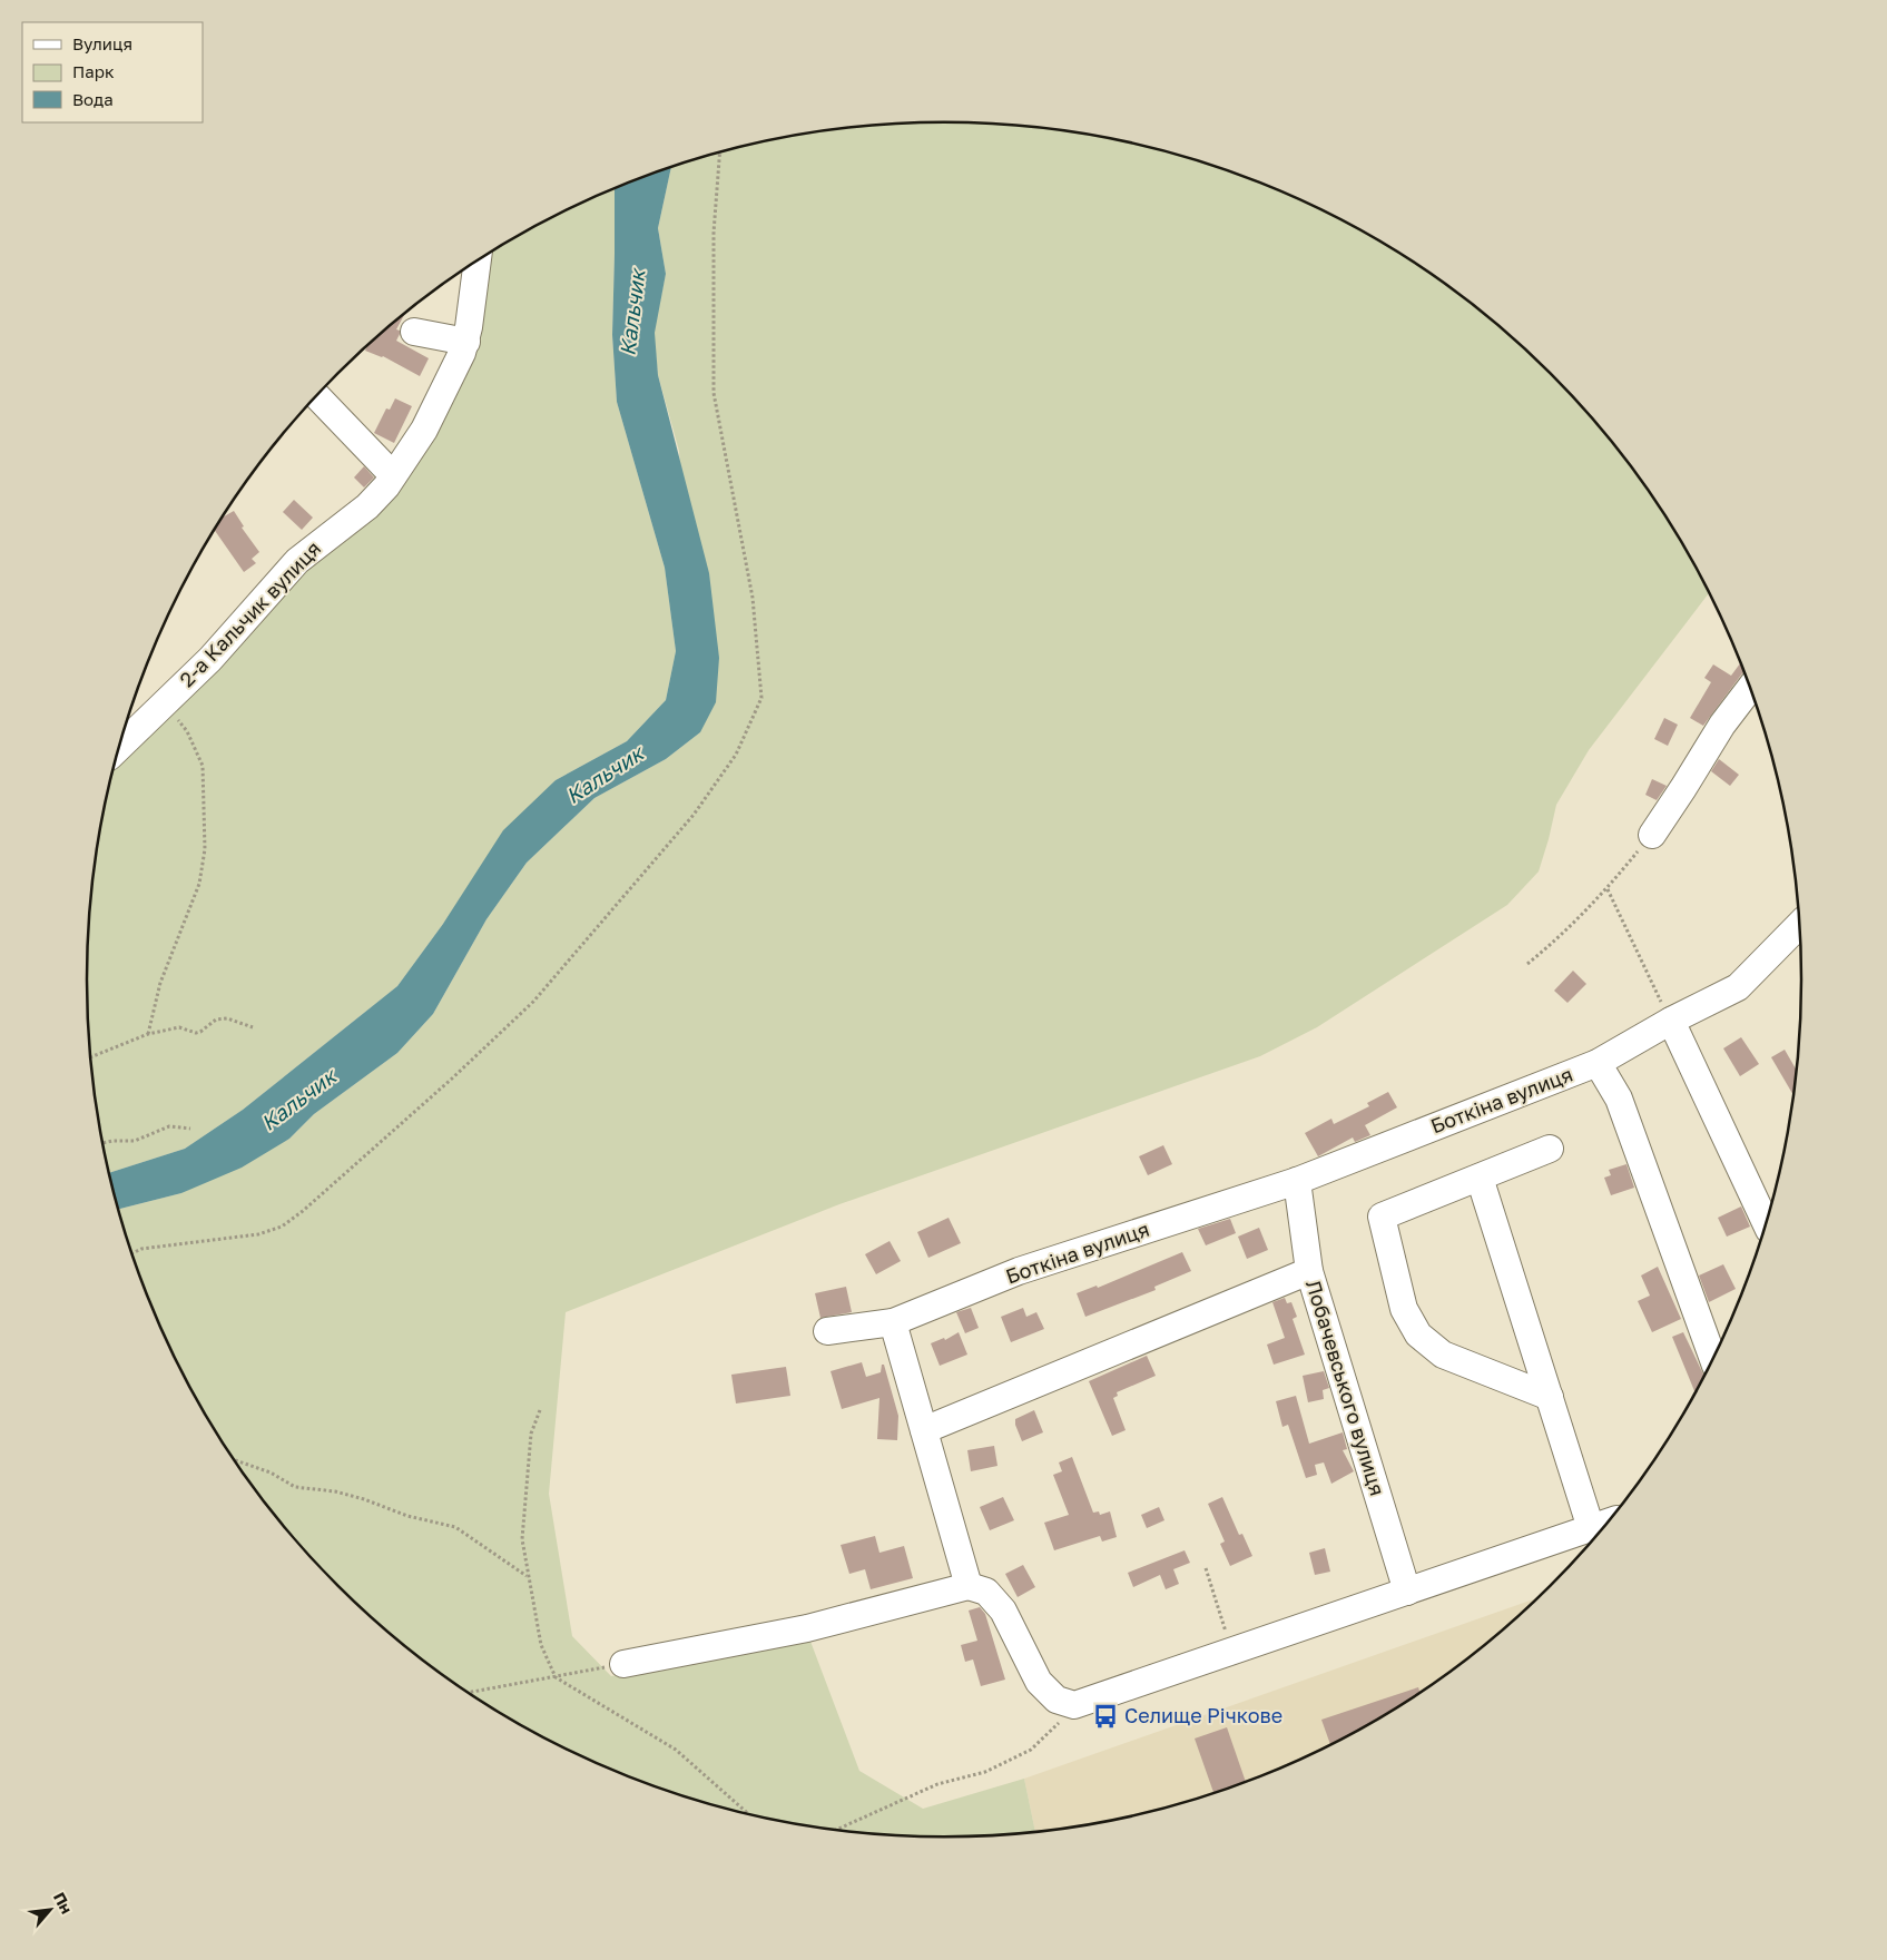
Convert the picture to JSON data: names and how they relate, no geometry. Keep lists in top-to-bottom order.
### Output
{
  "streets": {
    "street": ["2-а Кальчик вулиця", "Боткіна вулиця", "Лобачевського вулиця"]
  },
  "crossings": [
    ["Боткіна вулиця", "Лобачевського вулиця"]
  ],
  "water": ["Кальчик"],
  "places": {
    "bus stop": ["Селище Річкове"]
  },
  "legend": ["Вулиця", "Парк", "Вода"],
  "north": "top right"
}
